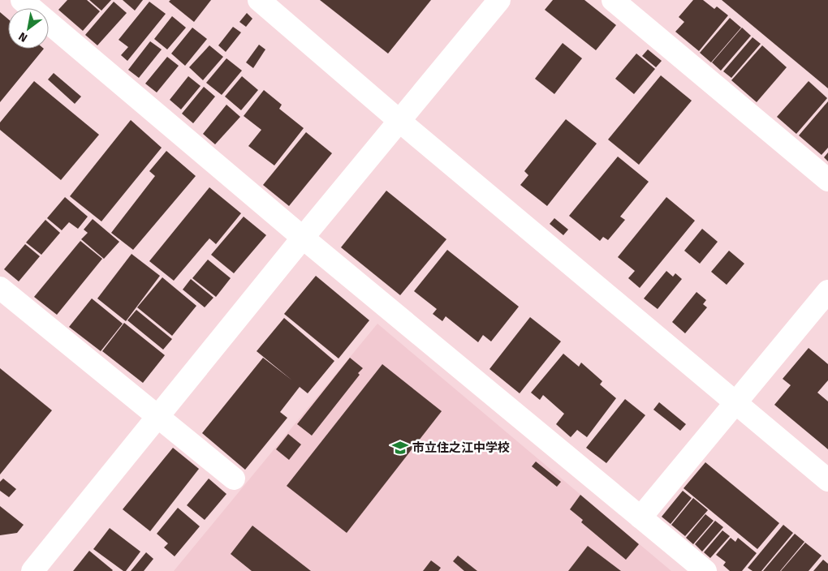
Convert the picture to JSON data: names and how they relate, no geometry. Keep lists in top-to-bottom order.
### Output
{
  "places": {
    "school or university": ["市立住之江中学校"]
  },
  "north": "bottom left"
}
